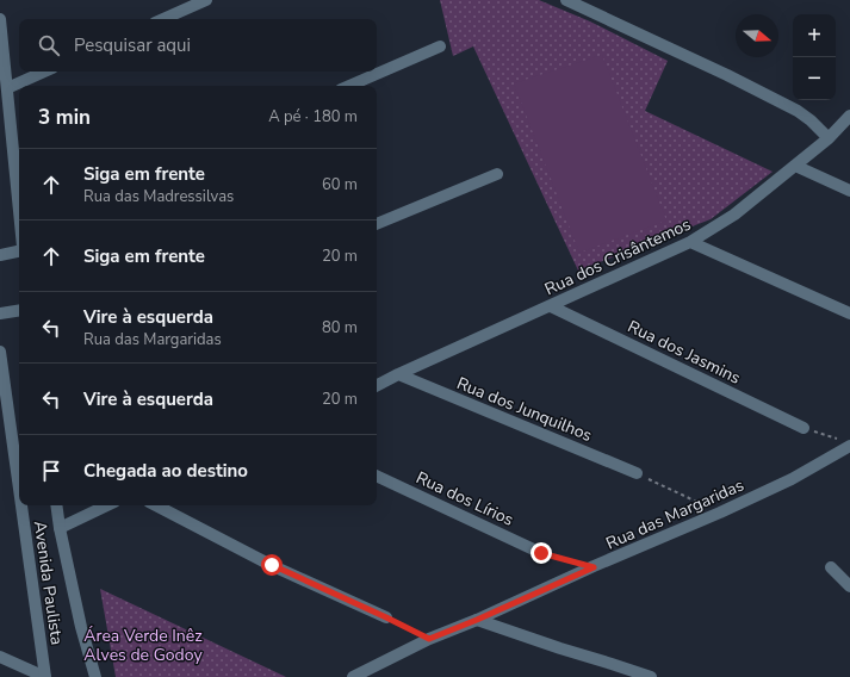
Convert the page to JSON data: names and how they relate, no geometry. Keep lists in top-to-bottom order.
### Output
{
  "streets": {
    "street": [
      "Rua dos Crisântemos",
      "Rua dos Jasmins",
      "Rua dos Junquilhos",
      "Rua dos Lírios",
      "Rua das Margaridas",
      "Avenida Paulista"
    ]
  },
  "crossings": [
    ["Rua dos Crisântemos", "Rua dos Jasmins"],
    ["Rua dos Crisântemos", "Rua dos Junquilhos"]
  ],
  "parks": ["Área Verde Inêz Alves de Godoy"],
  "north": "right",
  "page": {
    "map_buttons": ["+", "−"],
    "search": "Pesquisar aqui",
    "heading": ["3 min", "A pé · 180 m"],
    "list": [
      ["Siga em frente", "Rua das Madressilvas", "60 m"],
      ["Siga em frente", "20 m"],
      ["Vire à esquerda", "Rua das Margaridas", "80 m"],
      ["Vire à esquerda", "20 m"],
      "Chegada ao destino"
    ]
  }
}
